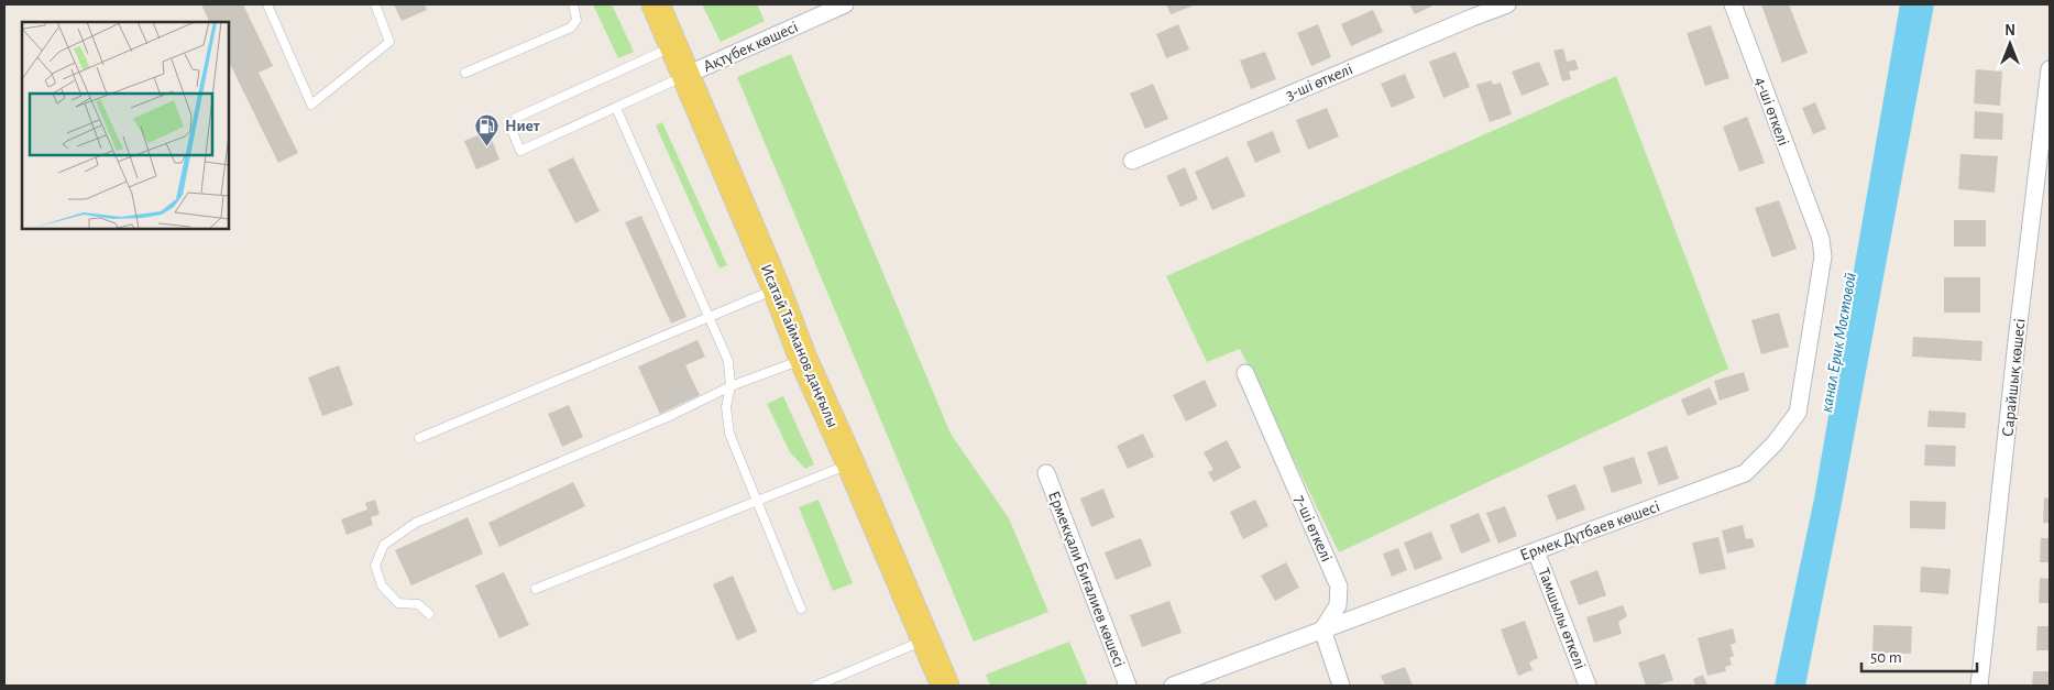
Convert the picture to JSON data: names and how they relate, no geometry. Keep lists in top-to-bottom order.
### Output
{
  "streets": {
    "main road": ["Исатай Тайманов даңғылы"],
    "street": [
      "Ақтүбек көшесi",
      "3-шi өткелi",
      "4-шi өткелi",
      "Сарайшық көшесі",
      "7-шi өткелi",
      "Ермек Дүтбаев көшесi",
      "Ермекқали Биғалиев көшесі",
      "Тамшылы өткелі"
    ]
  },
  "crossings": [
    ["Ақтүбек көшесi", "Исатай Тайманов даңғылы"],
    ["4-шi өткелi", "Ермек Дүтбаев көшесi"],
    ["7-шi өткелi", "Ермек Дүтбаев көшесi"],
    ["Ермек Дүтбаев көшесi", "Тамшылы өткелі"]
  ],
  "water": ["канал Ерик Мостовой"],
  "places": {
    "fuel station": ["Ниет"]
  },
  "scale_bar": "50 m",
  "north": "top"
}
